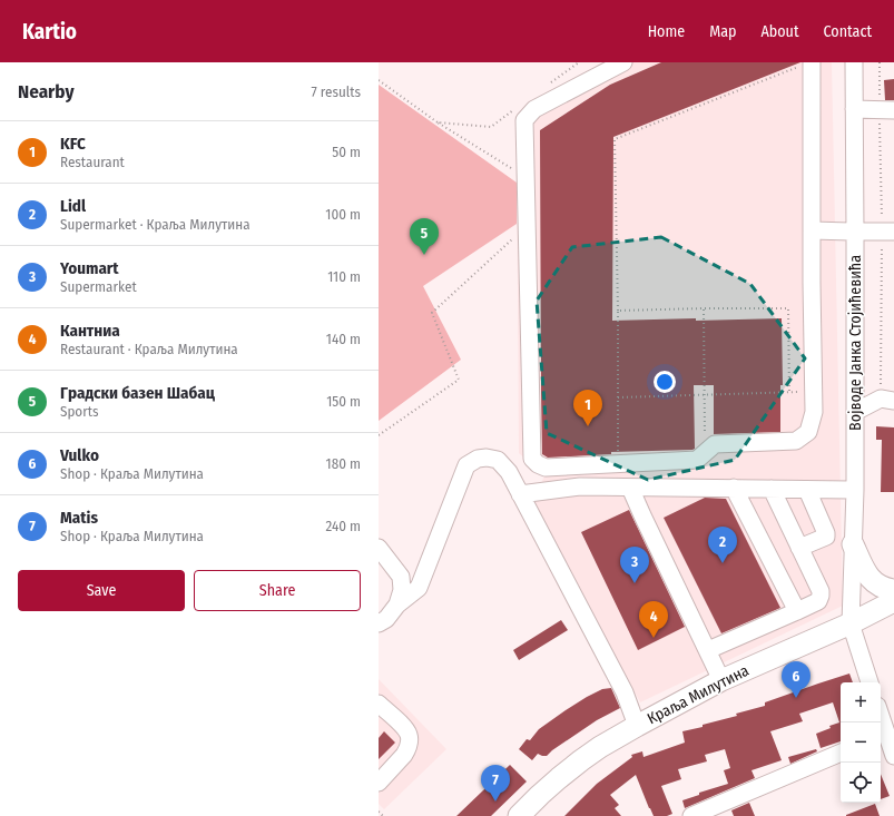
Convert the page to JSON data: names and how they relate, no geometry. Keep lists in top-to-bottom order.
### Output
{
  "streets": {
    "main road": ["Краља Милутина"],
    "street": ["Војводе Јанка Стојићевића"]
  },
  "crossings": [
    ["Војводе Јанка Стојићевића", "Краља Милутина"]
  ],
  "page": {
    "header": "Kartio",
    "nav": [
      "Home",
      "Map",
      "About",
      "Contact"
    ],
    "heading": ["Nearby", "7 results"],
    "list": [
      {
        "mark": "1",
        "name": "KFC",
        "note": "Restaurant",
        "value": "50 m"
      },
      {
        "mark": "2",
        "name": "Lidl",
        "note": "Supermarket · Краља Милутина",
        "value": "100 m"
      },
      {
        "mark": "3",
        "name": "Youmart",
        "note": "Supermarket",
        "value": "110 m"
      },
      {
        "mark": "4",
        "name": "Кантниа",
        "note": "Restaurant · Краља Милутина",
        "value": "140 m"
      },
      {
        "mark": "5",
        "name": "Градски базен Шабац",
        "note": "Sports",
        "value": "150 m"
      },
      {
        "mark": "6",
        "name": "Vulko",
        "note": "Shop · Краља Милутина",
        "value": "180 m"
      },
      {
        "mark": "7",
        "name": "Matis",
        "note": "Shop · Краља Милутина",
        "value": "240 m"
      }
    ],
    "pins": [
      "5",
      "1",
      "2",
      "3",
      "4",
      "6",
      "7"
    ],
    "buttons": ["Save", "Share"],
    "map_buttons": ["+", "−"]
  }
}
